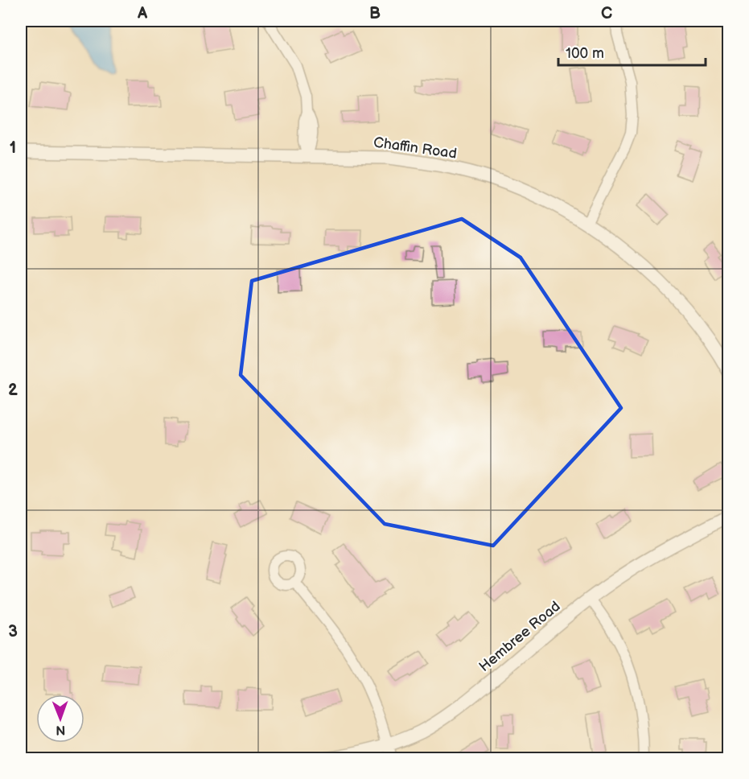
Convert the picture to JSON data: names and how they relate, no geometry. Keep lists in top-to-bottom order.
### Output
{
  "streets": {
    "street": ["Chaffin Road", "Hembree Road"]
  },
  "scale_bar": "100 m",
  "north": "bottom",
  "grid": {
    "columns": ["A", "B", "C"],
    "rows": ["1", "2", "3"]
  }
}
